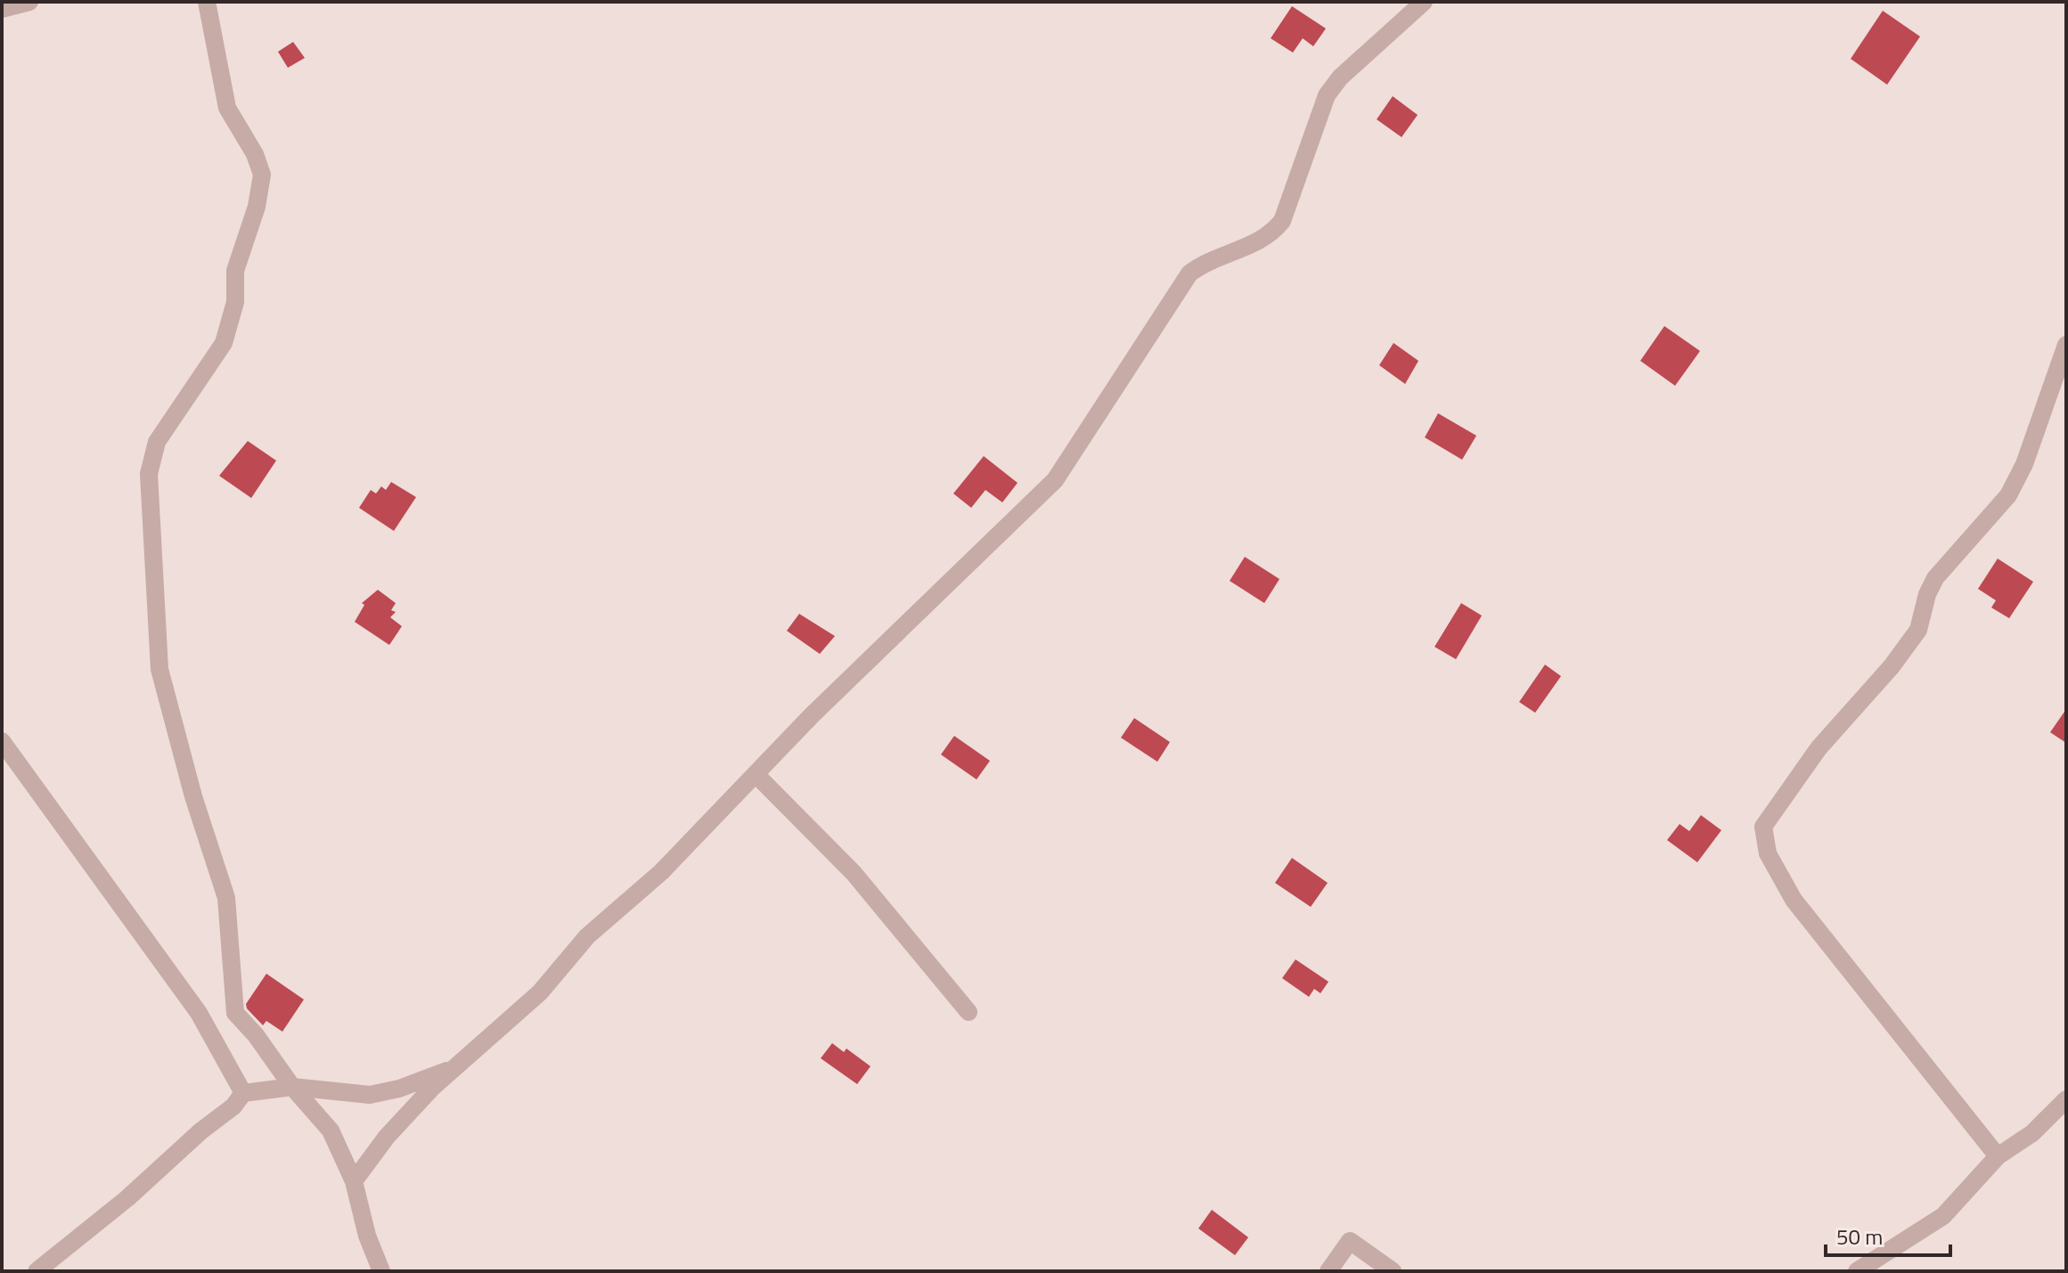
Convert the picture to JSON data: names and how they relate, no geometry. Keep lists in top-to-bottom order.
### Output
{
  "scale_bar": "50 m"
}
